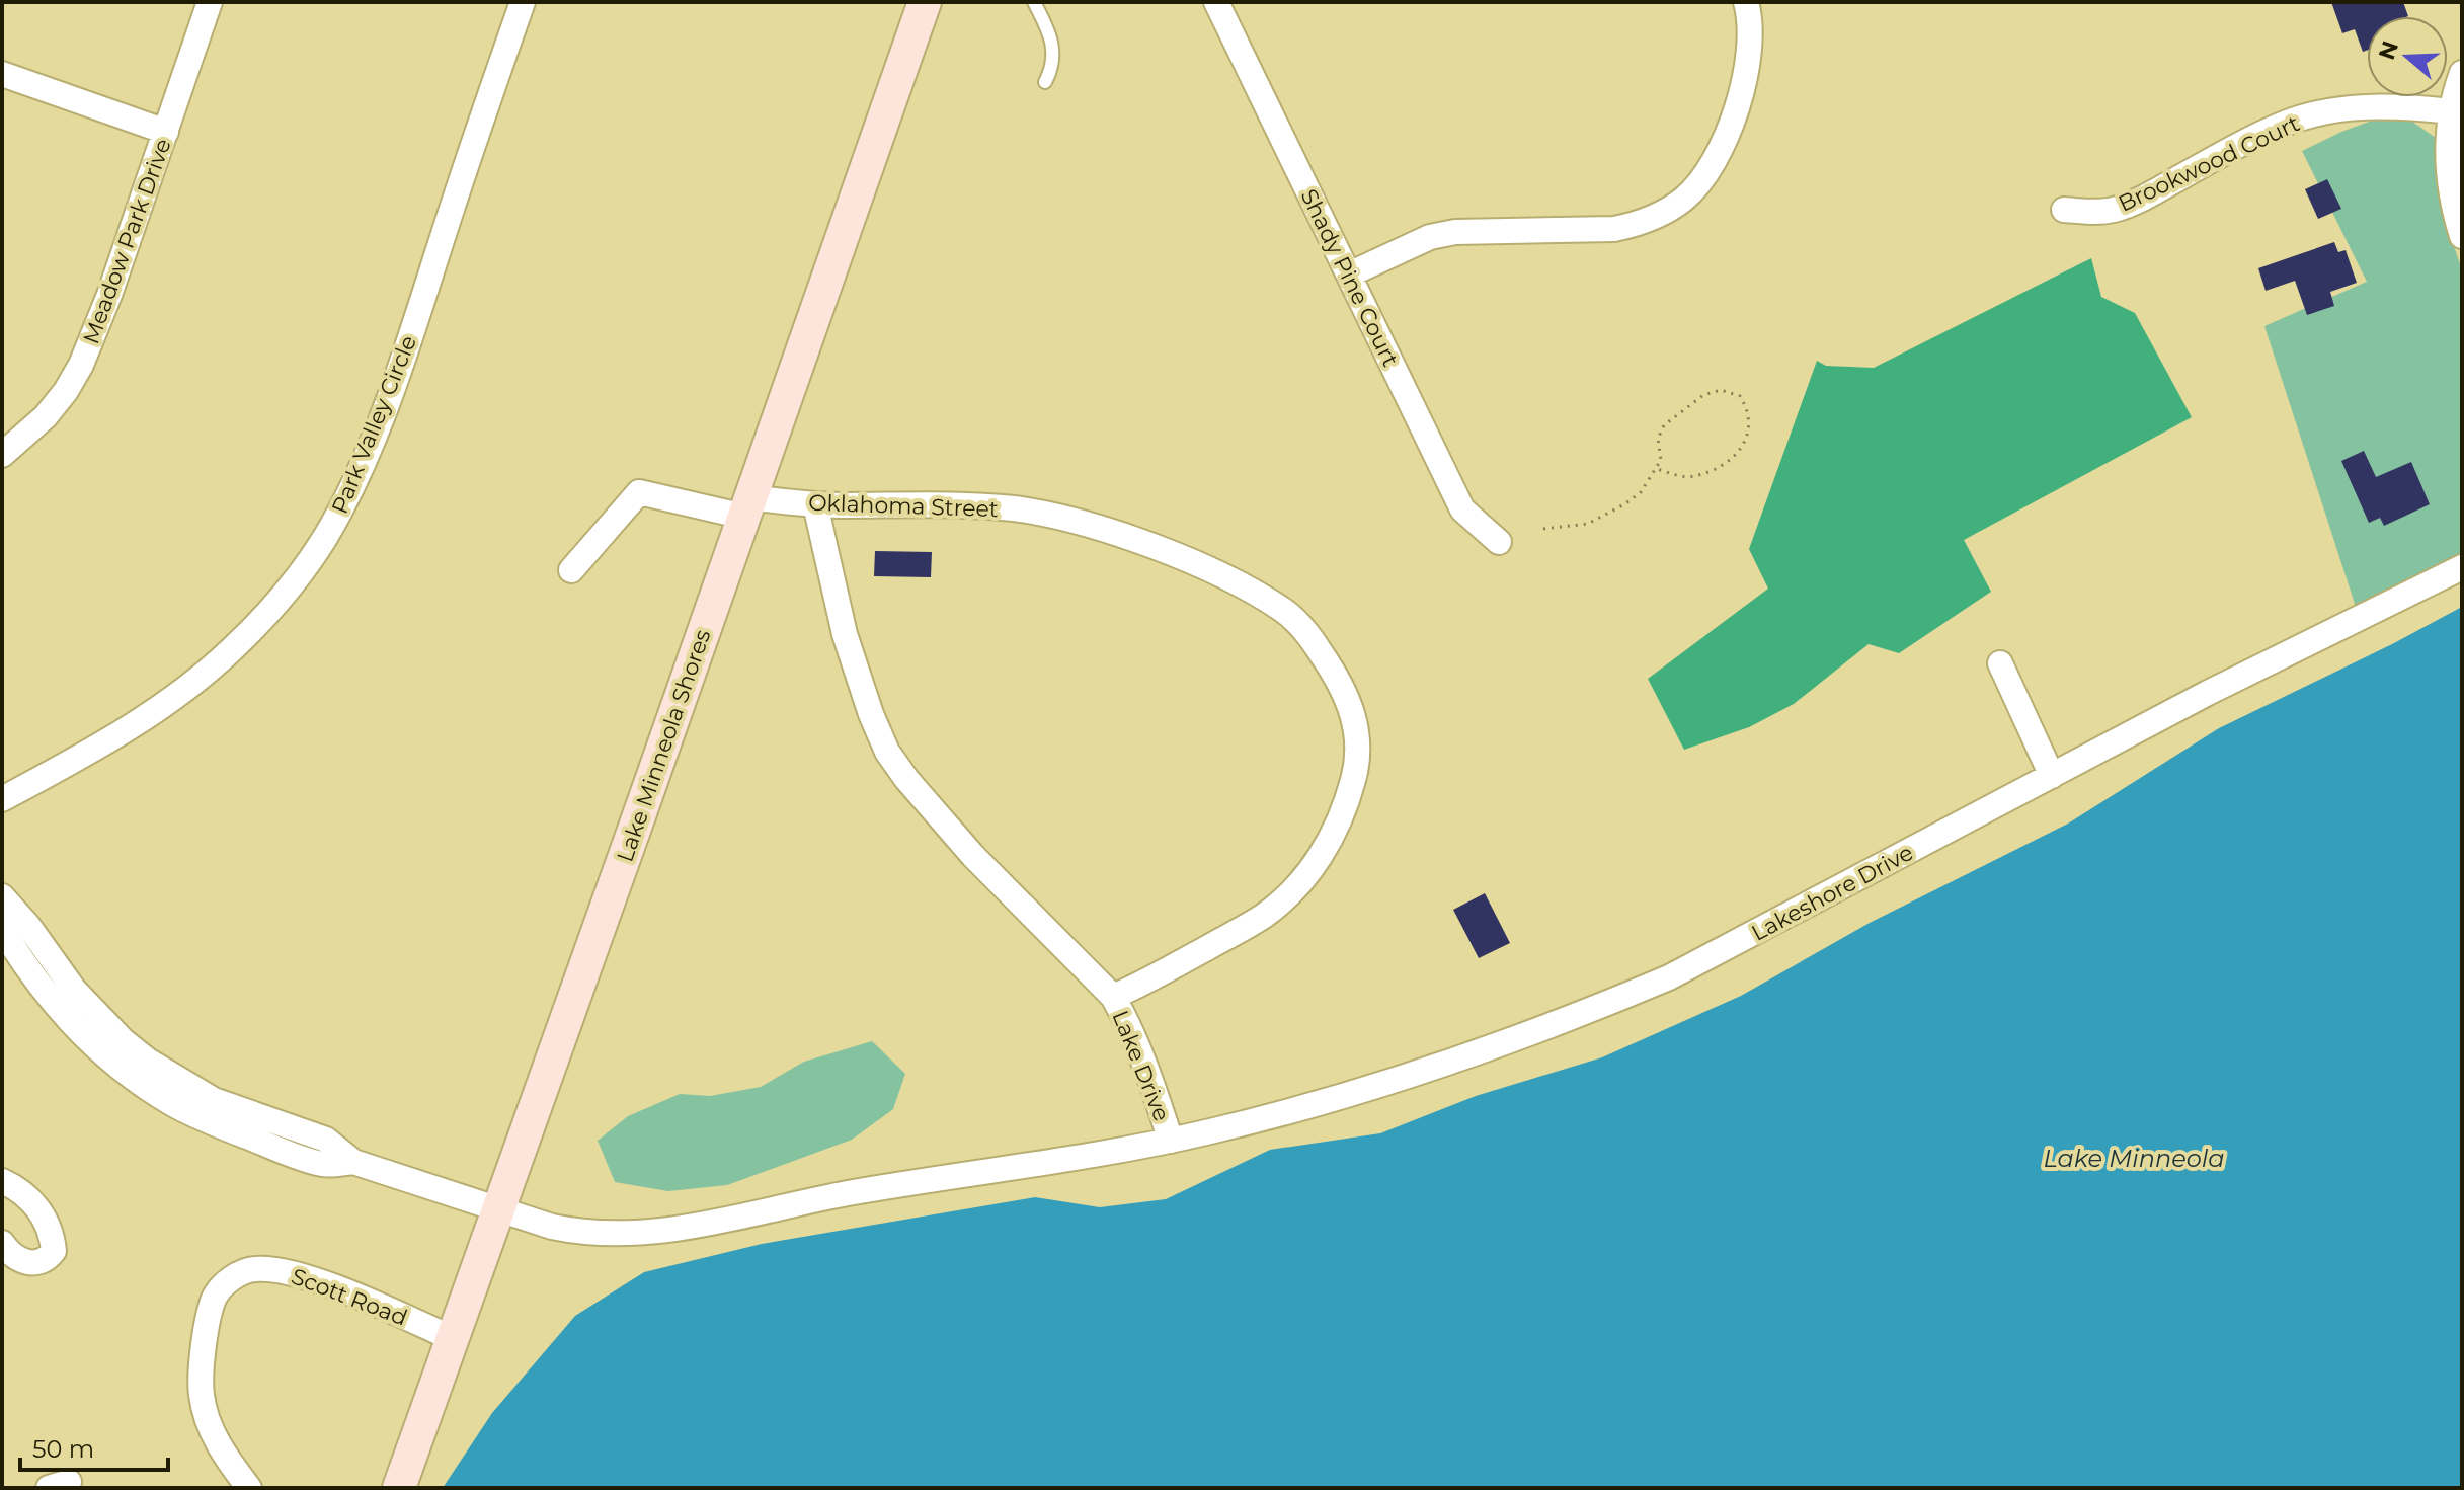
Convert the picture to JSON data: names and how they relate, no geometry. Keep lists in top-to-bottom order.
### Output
{
  "streets": {
    "main road": ["Lake Minneola Shores"],
    "street": [
      "Brookwood Court",
      "Meadow Park Drive",
      "Shady Pine Court",
      "Park Valley Circle",
      "Oklahoma Street",
      "Lakeshore Drive",
      "Lake Drive",
      "Scott Road"
    ]
  },
  "crossings": [
    ["Oklahoma Street", "Lake Minneola Shores"],
    ["Oklahoma Street", "Lake Drive"],
    ["Lake Minneola Shores", "Lake Drive"],
    ["Lake Minneola Shores", "Scott Road"],
    ["Lakeshore Drive", "Lake Drive"]
  ],
  "water": ["Lake Minneola"],
  "scale_bar": "50 m",
  "north": "left"
}
